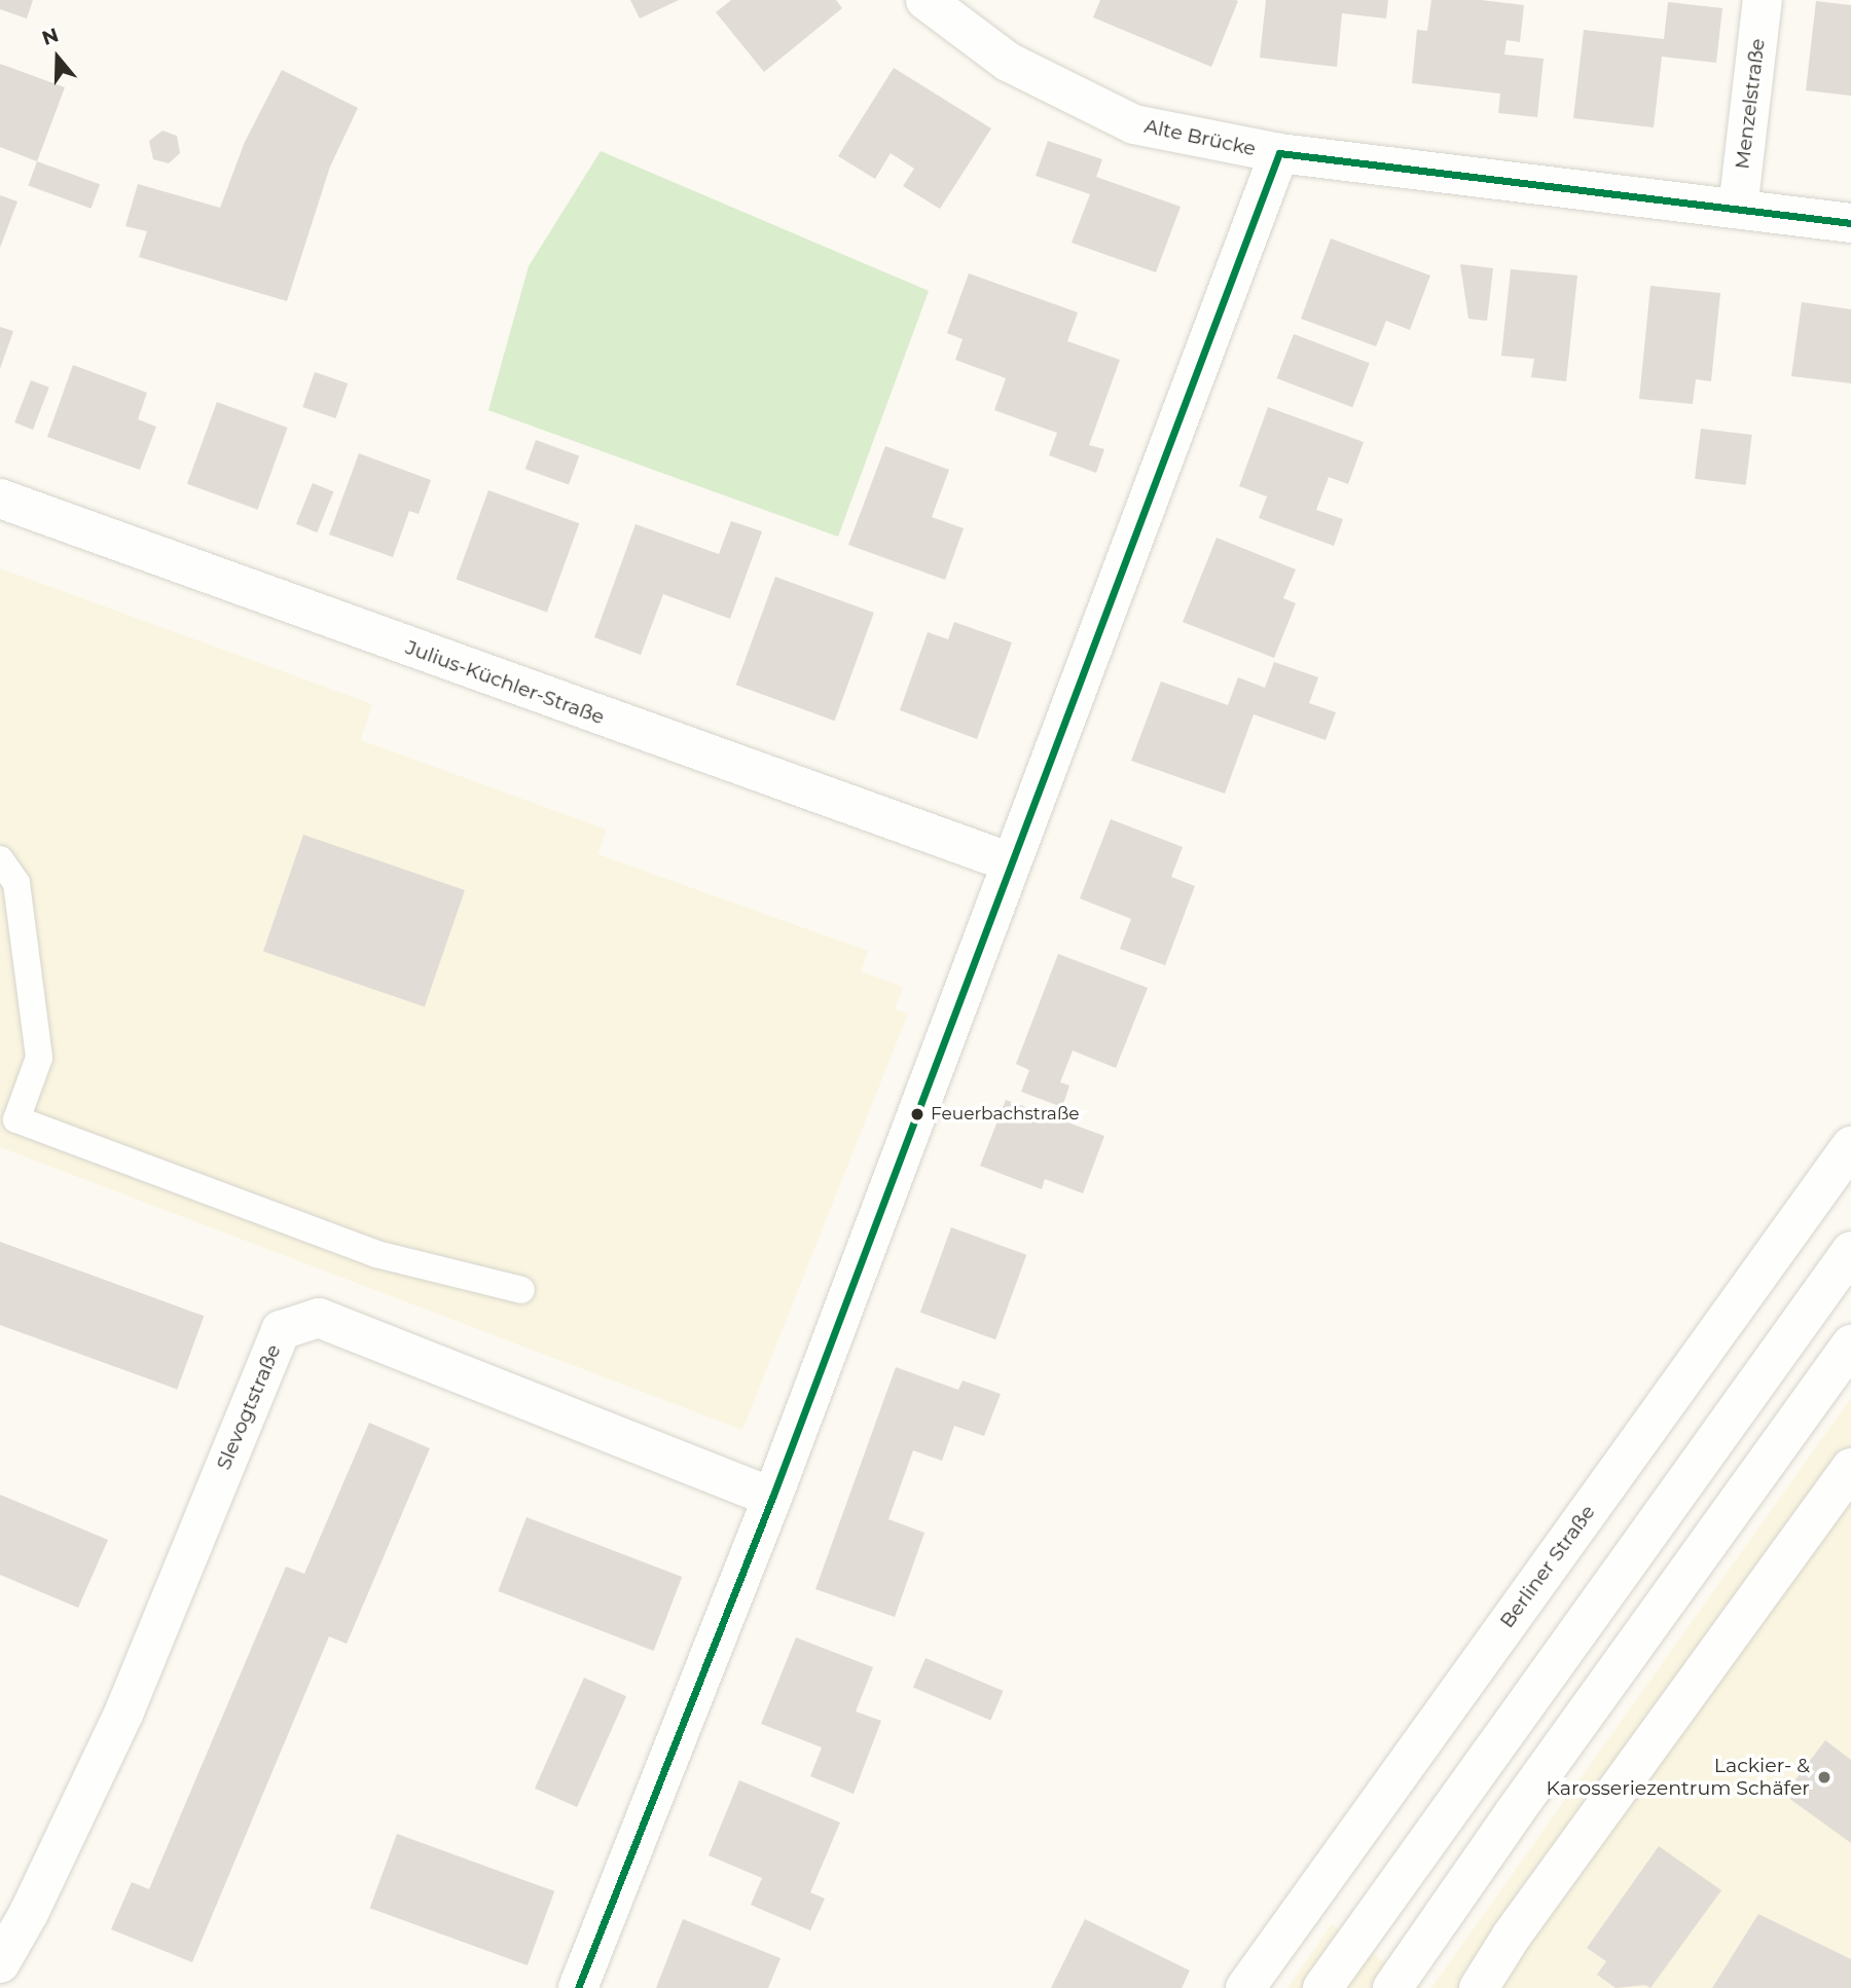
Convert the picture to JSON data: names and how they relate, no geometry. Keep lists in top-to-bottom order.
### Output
{
  "streets": {
    "street": [
      "Menzelstraße",
      "Alte Brücke",
      "Julius-Küchler-Straße",
      "Slevogtstraße",
      "Berliner Straße"
    ]
  },
  "crossings": [
    ["Menzelstraße", "Alte Brücke"]
  ],
  "places": ["Feuerbachstraße", "Lackier- & Karosseriezentrum Schäfer"],
  "north": "top"
}
